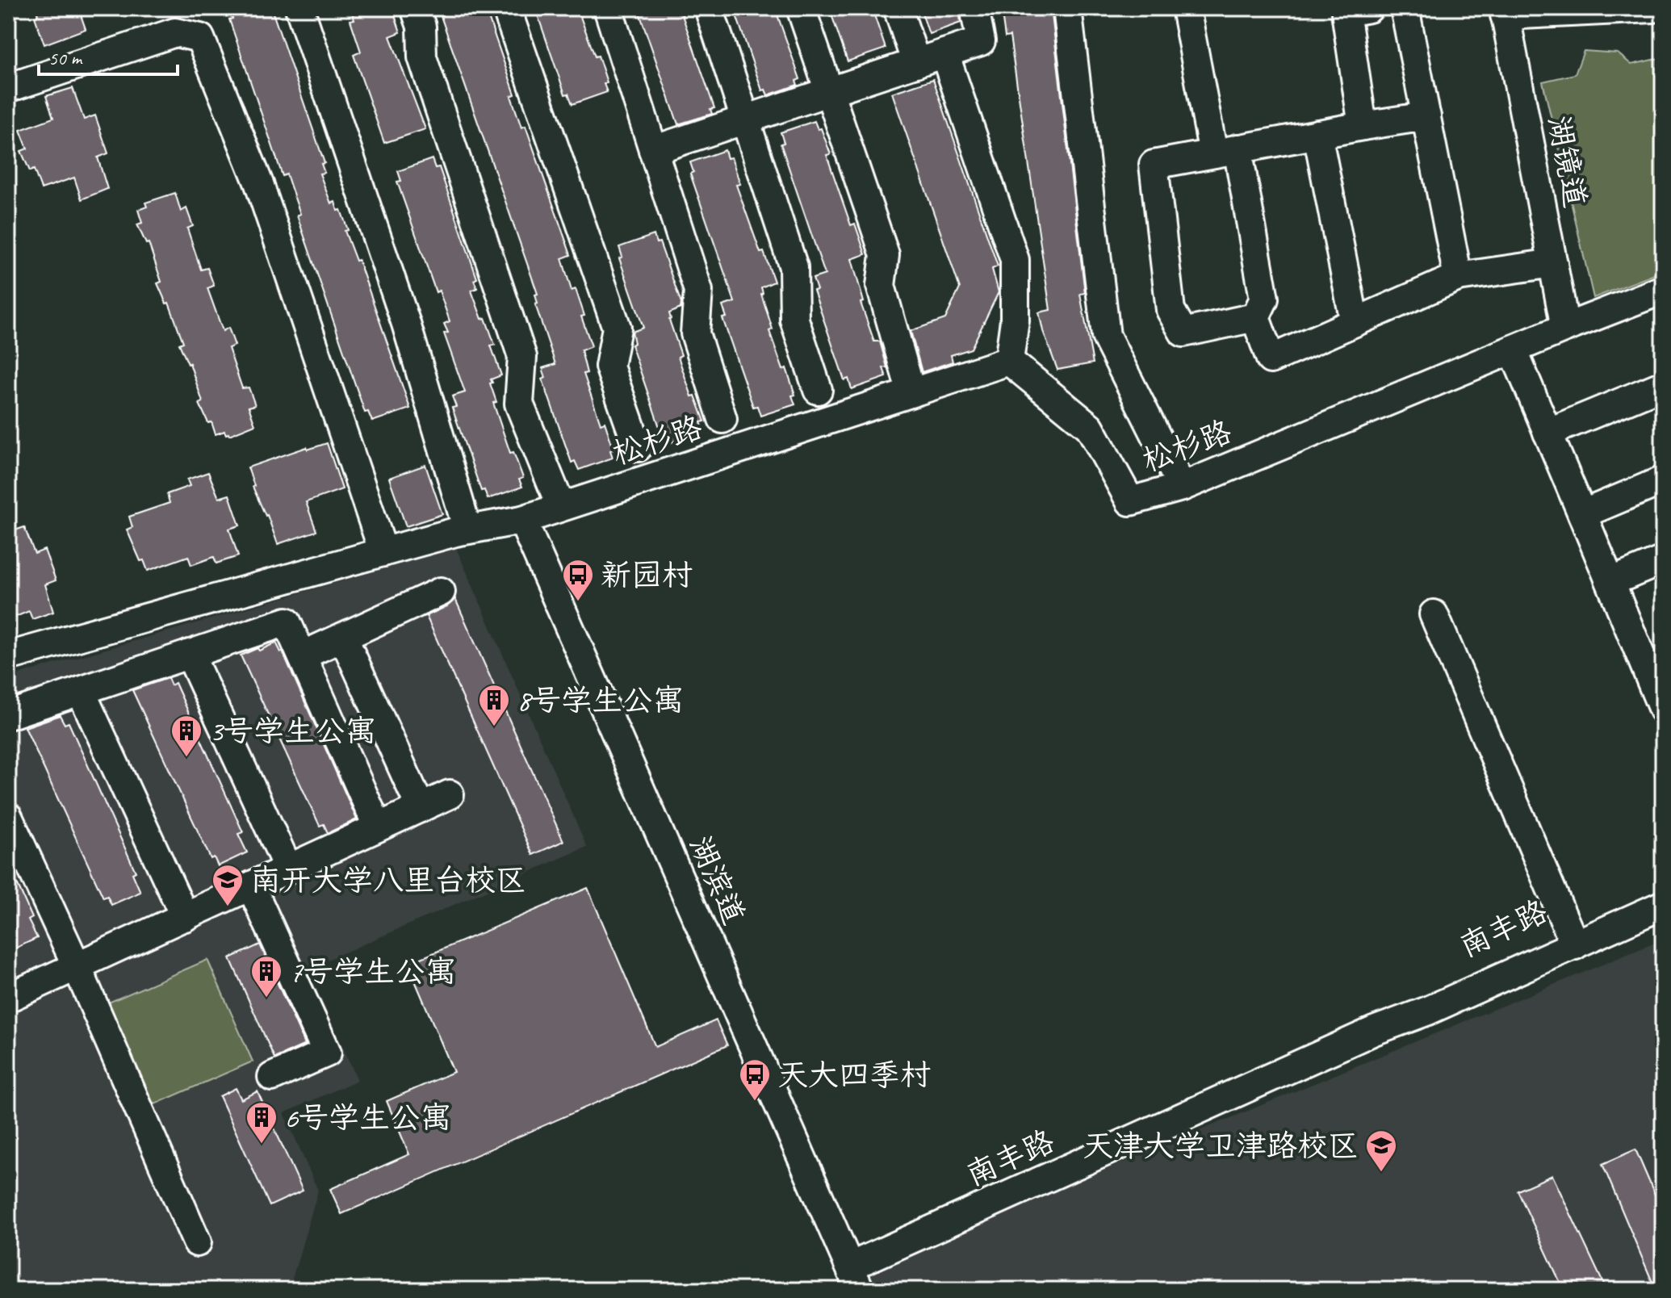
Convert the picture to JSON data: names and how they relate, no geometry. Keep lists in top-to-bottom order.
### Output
{
  "streets": {
    "street": [
      "湖镜道",
      "松杉路",
      "湖滨道",
      "南丰路"
    ]
  },
  "crossings": [
    ["湖镜道", "松杉路"],
    ["松杉路", "湖滨道"],
    ["湖滨道", "南丰路"]
  ],
  "places": {
    "bus stop": ["新园村", "天大四季村"],
    "building": [
      "8号学生公寓",
      "3号学生公寓",
      "7号学生公寓",
      "6号学生公寓"
    ],
    "school or university": ["南开大学八里台校区", "天津大学卫津路校区"]
  },
  "scale_bar": "50 m"
}
